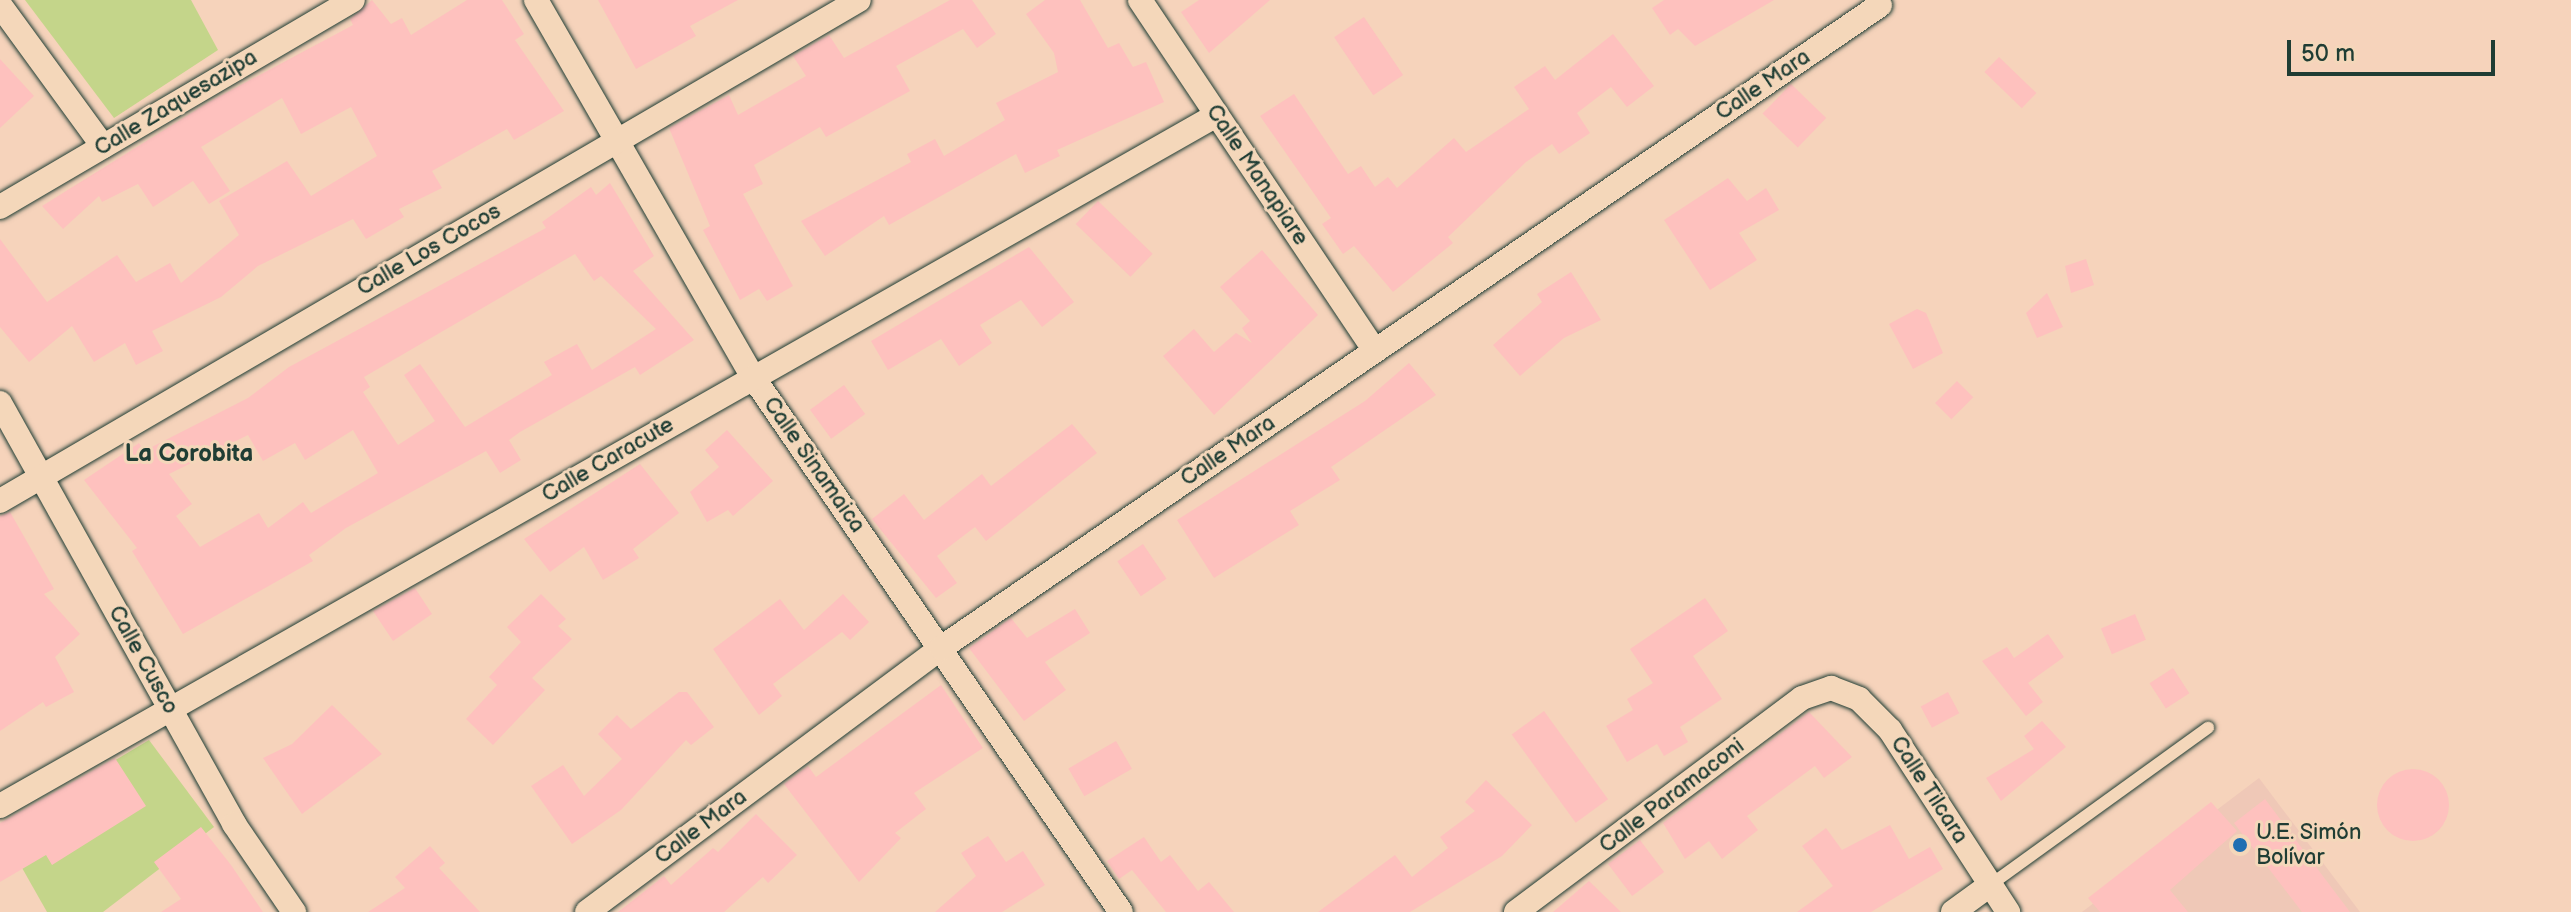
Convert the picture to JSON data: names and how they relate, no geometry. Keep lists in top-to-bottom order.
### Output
{
  "streets": {
    "street": [
      "Calle Mara",
      "Calle Zaquesazipa",
      "Calle Manapiare",
      "Calle Los Cocos",
      "Calle Caracute",
      "Calle Sinamaica",
      "Calle Cusco",
      "Calle Tilcara",
      "Calle Paramaconi"
    ]
  },
  "crossings": [
    ["Calle Mara", "Calle Manapiare"],
    ["Calle Mara", "Calle Sinamaica"],
    ["Calle Manapiare", "Calle Caracute"],
    ["Calle Los Cocos", "Calle Sinamaica"],
    ["Calle Los Cocos", "Calle Cusco"],
    ["Calle Caracute", "Calle Sinamaica"],
    ["Calle Caracute", "Calle Cusco"],
    ["Calle Tilcara", "Calle Paramaconi"]
  ],
  "districts": ["La Corobita"],
  "places": ["U.E. Simón Bolívar"],
  "scale_bar": "50 m"
}
